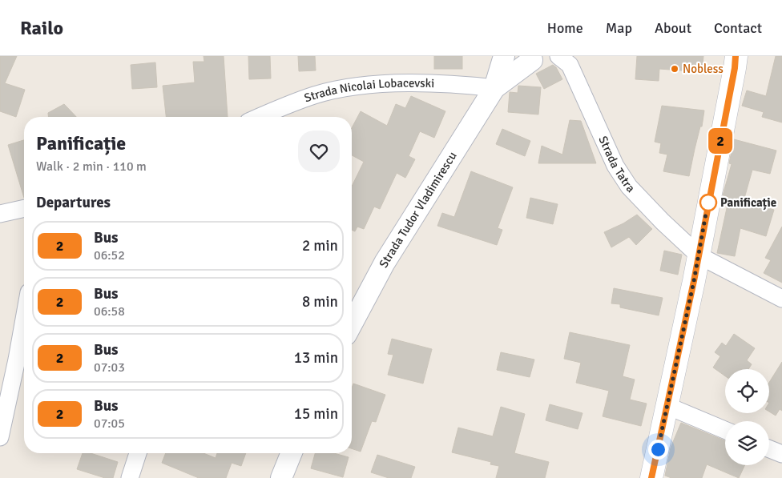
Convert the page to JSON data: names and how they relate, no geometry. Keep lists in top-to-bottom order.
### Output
{
  "streets": {
    "street": ["Strada Nicolai Lobacevski", "Strada Tatra", "Strada Tudor Vladimirescu"]
  },
  "crossings": [
    ["Strada Nicolai Lobacevski", "Strada Tudor Vladimirescu"]
  ],
  "places": ["Nobless", "Panificație"],
  "lines": ["bus line 2"],
  "page": {
    "header": "Railo",
    "nav": [
      "Home",
      "Map",
      "About",
      "Contact"
    ],
    "on_map": "2",
    "heading": [
      ["Panificație", "Walk · 2 min · 110 m"],
      "Departures"
    ],
    "list": [
      {
        "mark": "2",
        "name": "Bus",
        "note": "06:52",
        "value": "2 min"
      },
      {
        "mark": "2",
        "name": "Bus",
        "note": "06:58",
        "value": "8 min"
      },
      {
        "mark": "2",
        "name": "Bus",
        "note": "07:03",
        "value": "13 min"
      },
      {
        "mark": "2",
        "name": "Bus",
        "note": "07:05",
        "value": "15 min"
      }
    ]
  }
}
